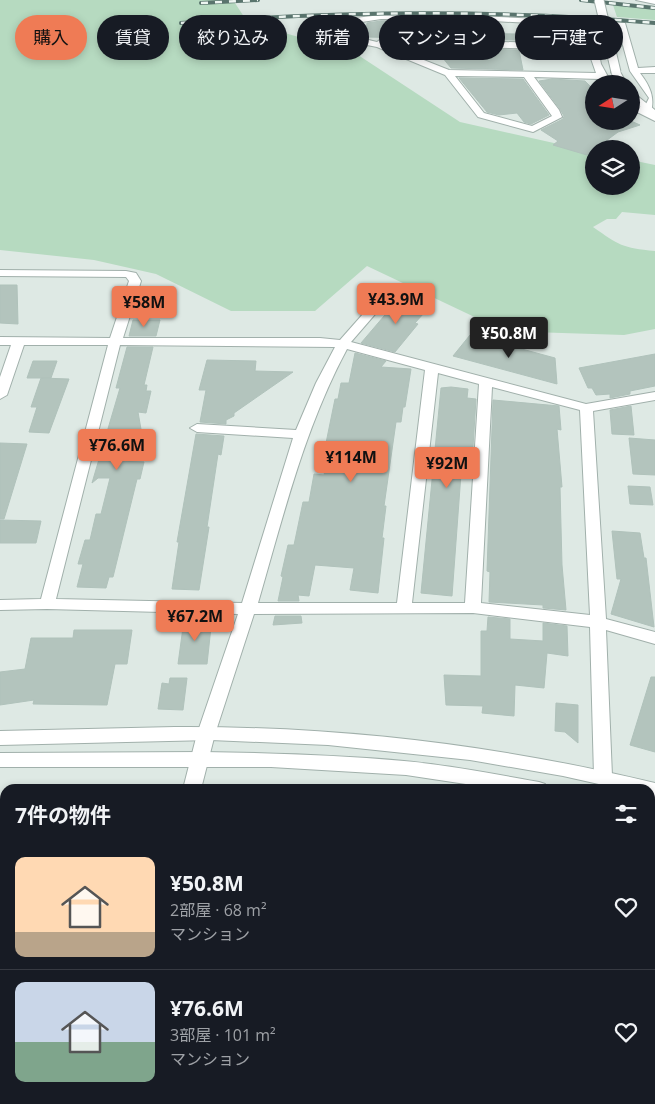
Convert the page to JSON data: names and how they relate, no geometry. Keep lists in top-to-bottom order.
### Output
{
  "north": "left",
  "page": {
    "chip": [
      "購入",
      "賃貸",
      "絞り込み",
      "新着",
      "マンション",
      "一戸建て"
    ],
    "price": [
      "¥43.9M",
      "¥58M",
      "¥50.8M",
      "¥76.6M",
      "¥114M",
      "¥92M",
      "¥67.2M"
    ],
    "heading": "7件の物件",
    "list": [
      {
        "name": "¥50.8M",
        "note": "2部屋 · 68 m² · マンション"
      },
      {
        "name": "¥76.6M",
        "note": "3部屋 · 101 m² · マンション"
      }
    ]
  }
}
